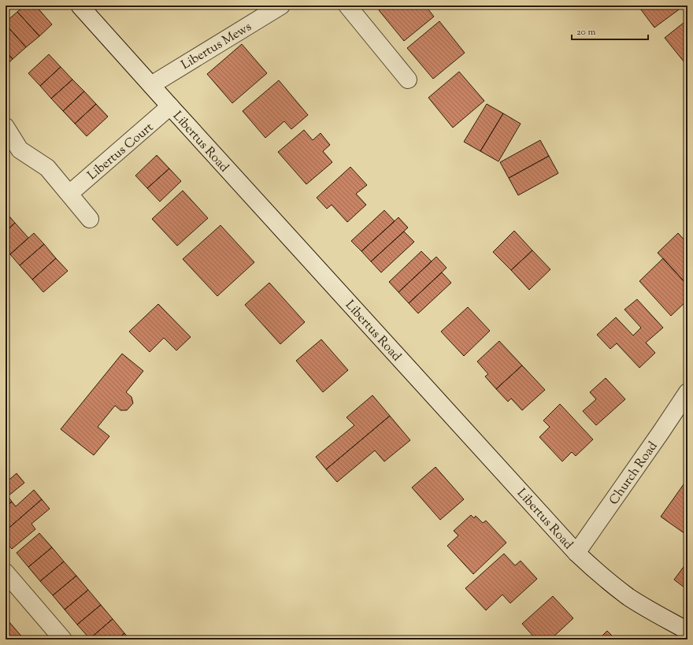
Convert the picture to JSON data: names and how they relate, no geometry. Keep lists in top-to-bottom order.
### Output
{
  "streets": {
    "street": [
      "Libertus Mews",
      "Libertus Road",
      "Libertus Court",
      "Church Road"
    ]
  },
  "crossings": [
    ["Libertus Mews", "Libertus Road"],
    ["Libertus Road", "Libertus Court"],
    ["Libertus Road", "Church Road"]
  ],
  "scale_bar": "20 m"
}
